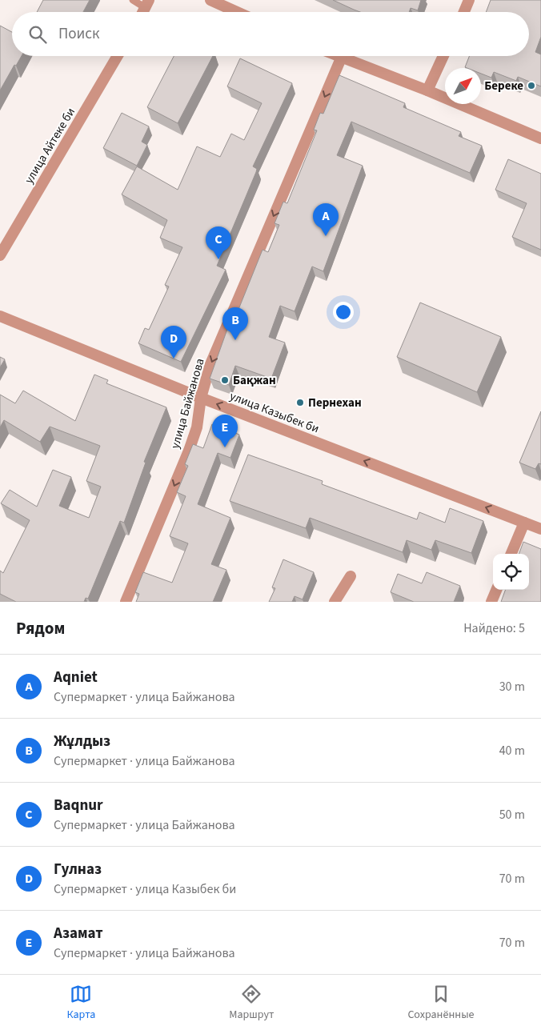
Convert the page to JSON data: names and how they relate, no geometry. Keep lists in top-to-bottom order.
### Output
{
  "streets": {
    "street": ["улица Айтеке би", "улица Байжанова", "улица Казыбек би"]
  },
  "crossings": [
    ["улица Байжанова", "улица Казыбек би"]
  ],
  "one_way": ["улица Байжанова", "улица Казыбек би"],
  "places": ["Береке", "Бақжан", "Пернехан"],
  "north": "top right",
  "page": {
    "search": "Поиск",
    "pins": [
      "A",
      "C",
      "B",
      "D",
      "E"
    ],
    "heading": ["Рядом", "Найдено: 5"],
    "list": [
      {
        "mark": "A",
        "name": "Aqniet",
        "note": "Супермаркет · улица Байжанова",
        "value": "30 m"
      },
      {
        "mark": "B",
        "name": "Жұлдыз",
        "note": "Супермаркет · улица Байжанова",
        "value": "40 m"
      },
      {
        "mark": "C",
        "name": "Baqnur",
        "note": "Супермаркет · улица Байжанова",
        "value": "50 m"
      },
      {
        "mark": "D",
        "name": "Гулназ",
        "note": "Супермаркет · улица Казыбек би",
        "value": "70 m"
      },
      {
        "mark": "E",
        "name": "Азамат",
        "note": "Супермаркет · улица Байжанова",
        "value": "70 m"
      }
    ],
    "nav": ["Карта", "Маршрут", "Сохранённые"]
  }
}
